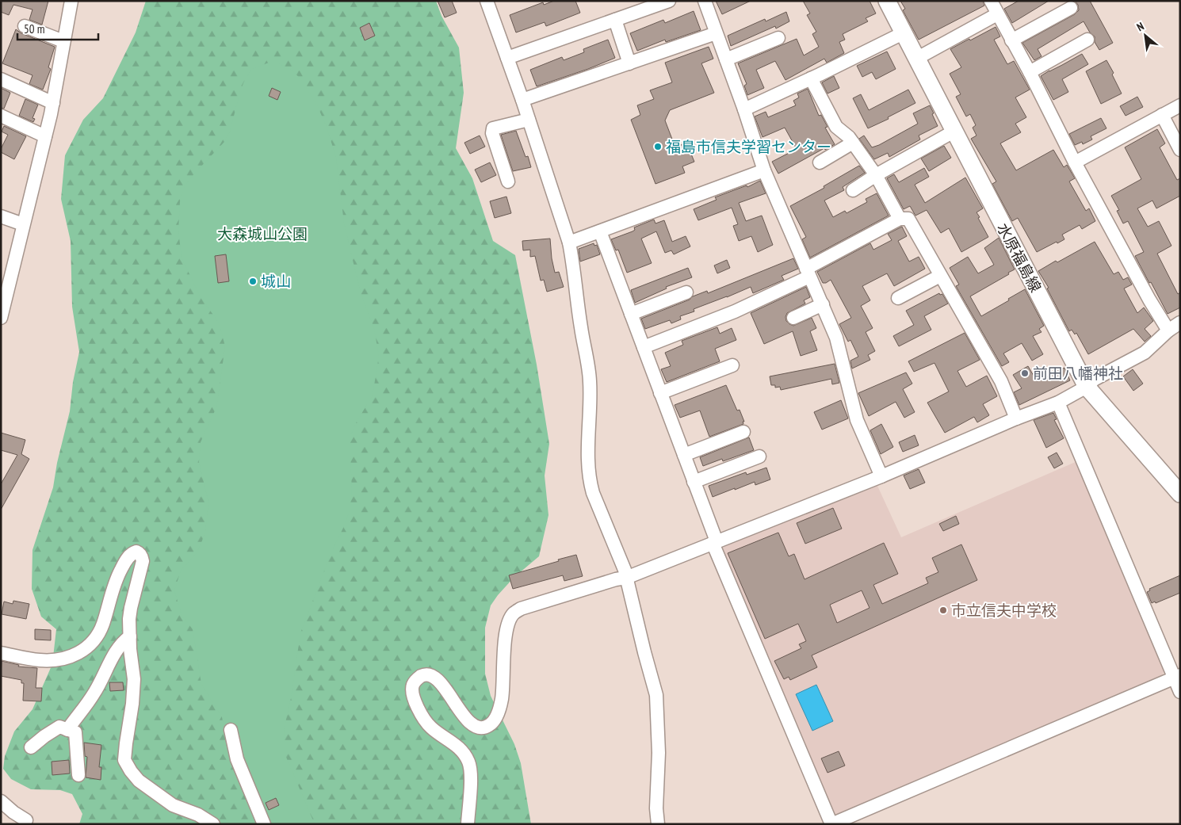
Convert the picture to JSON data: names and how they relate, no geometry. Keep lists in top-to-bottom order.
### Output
{
  "streets": {
    "main road": ["水原福島線"]
  },
  "parks": ["大森城山公園"],
  "places": [
    "福島市信夫学習センター",
    "城山",
    "前田八幡神社",
    "市立信夫中学校"
  ],
  "scale_bar": "50 m",
  "north": "top left"
}
